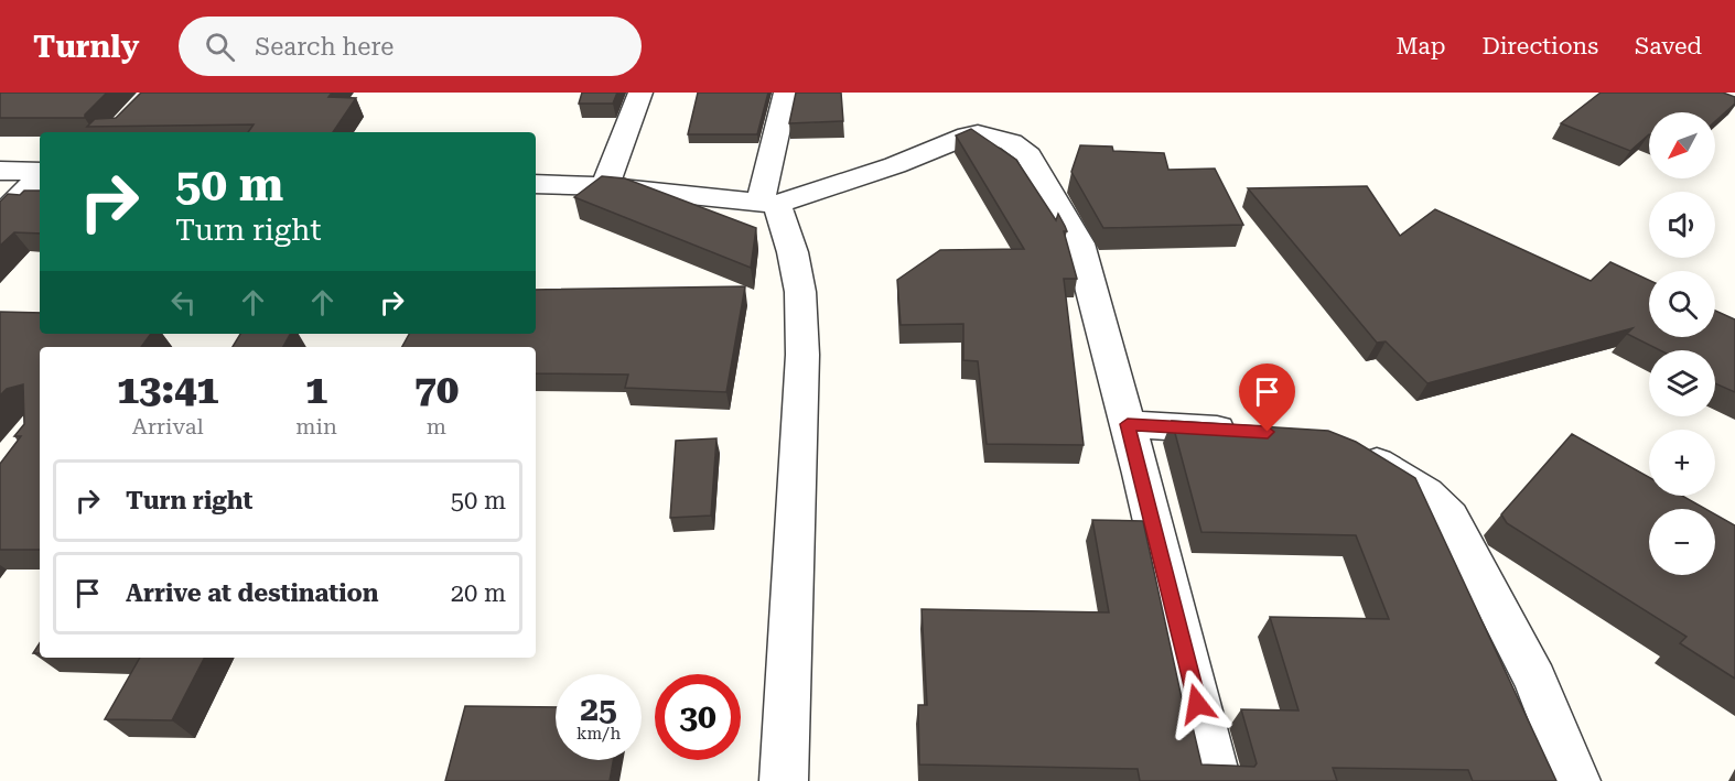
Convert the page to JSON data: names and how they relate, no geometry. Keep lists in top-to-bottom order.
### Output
{
  "north": "bottom left",
  "page": {
    "header": "Turnly",
    "search": "Search here",
    "nav": ["Map", "Directions", "Saved"],
    "map_buttons": ["+", "−"],
    "turn": ["50 m", "Turn right"],
    "eta": [
      "13:41",
      "Arrival",
      "1",
      "min",
      "70",
      "m"
    ],
    "list": [
      {
        "name": "Turn right",
        "value": "50 m"
      },
      {
        "name": "Arrive at destination",
        "value": "20 m"
      }
    ],
    "speed": "25 km/h",
    "limit": "30"
  }
}
